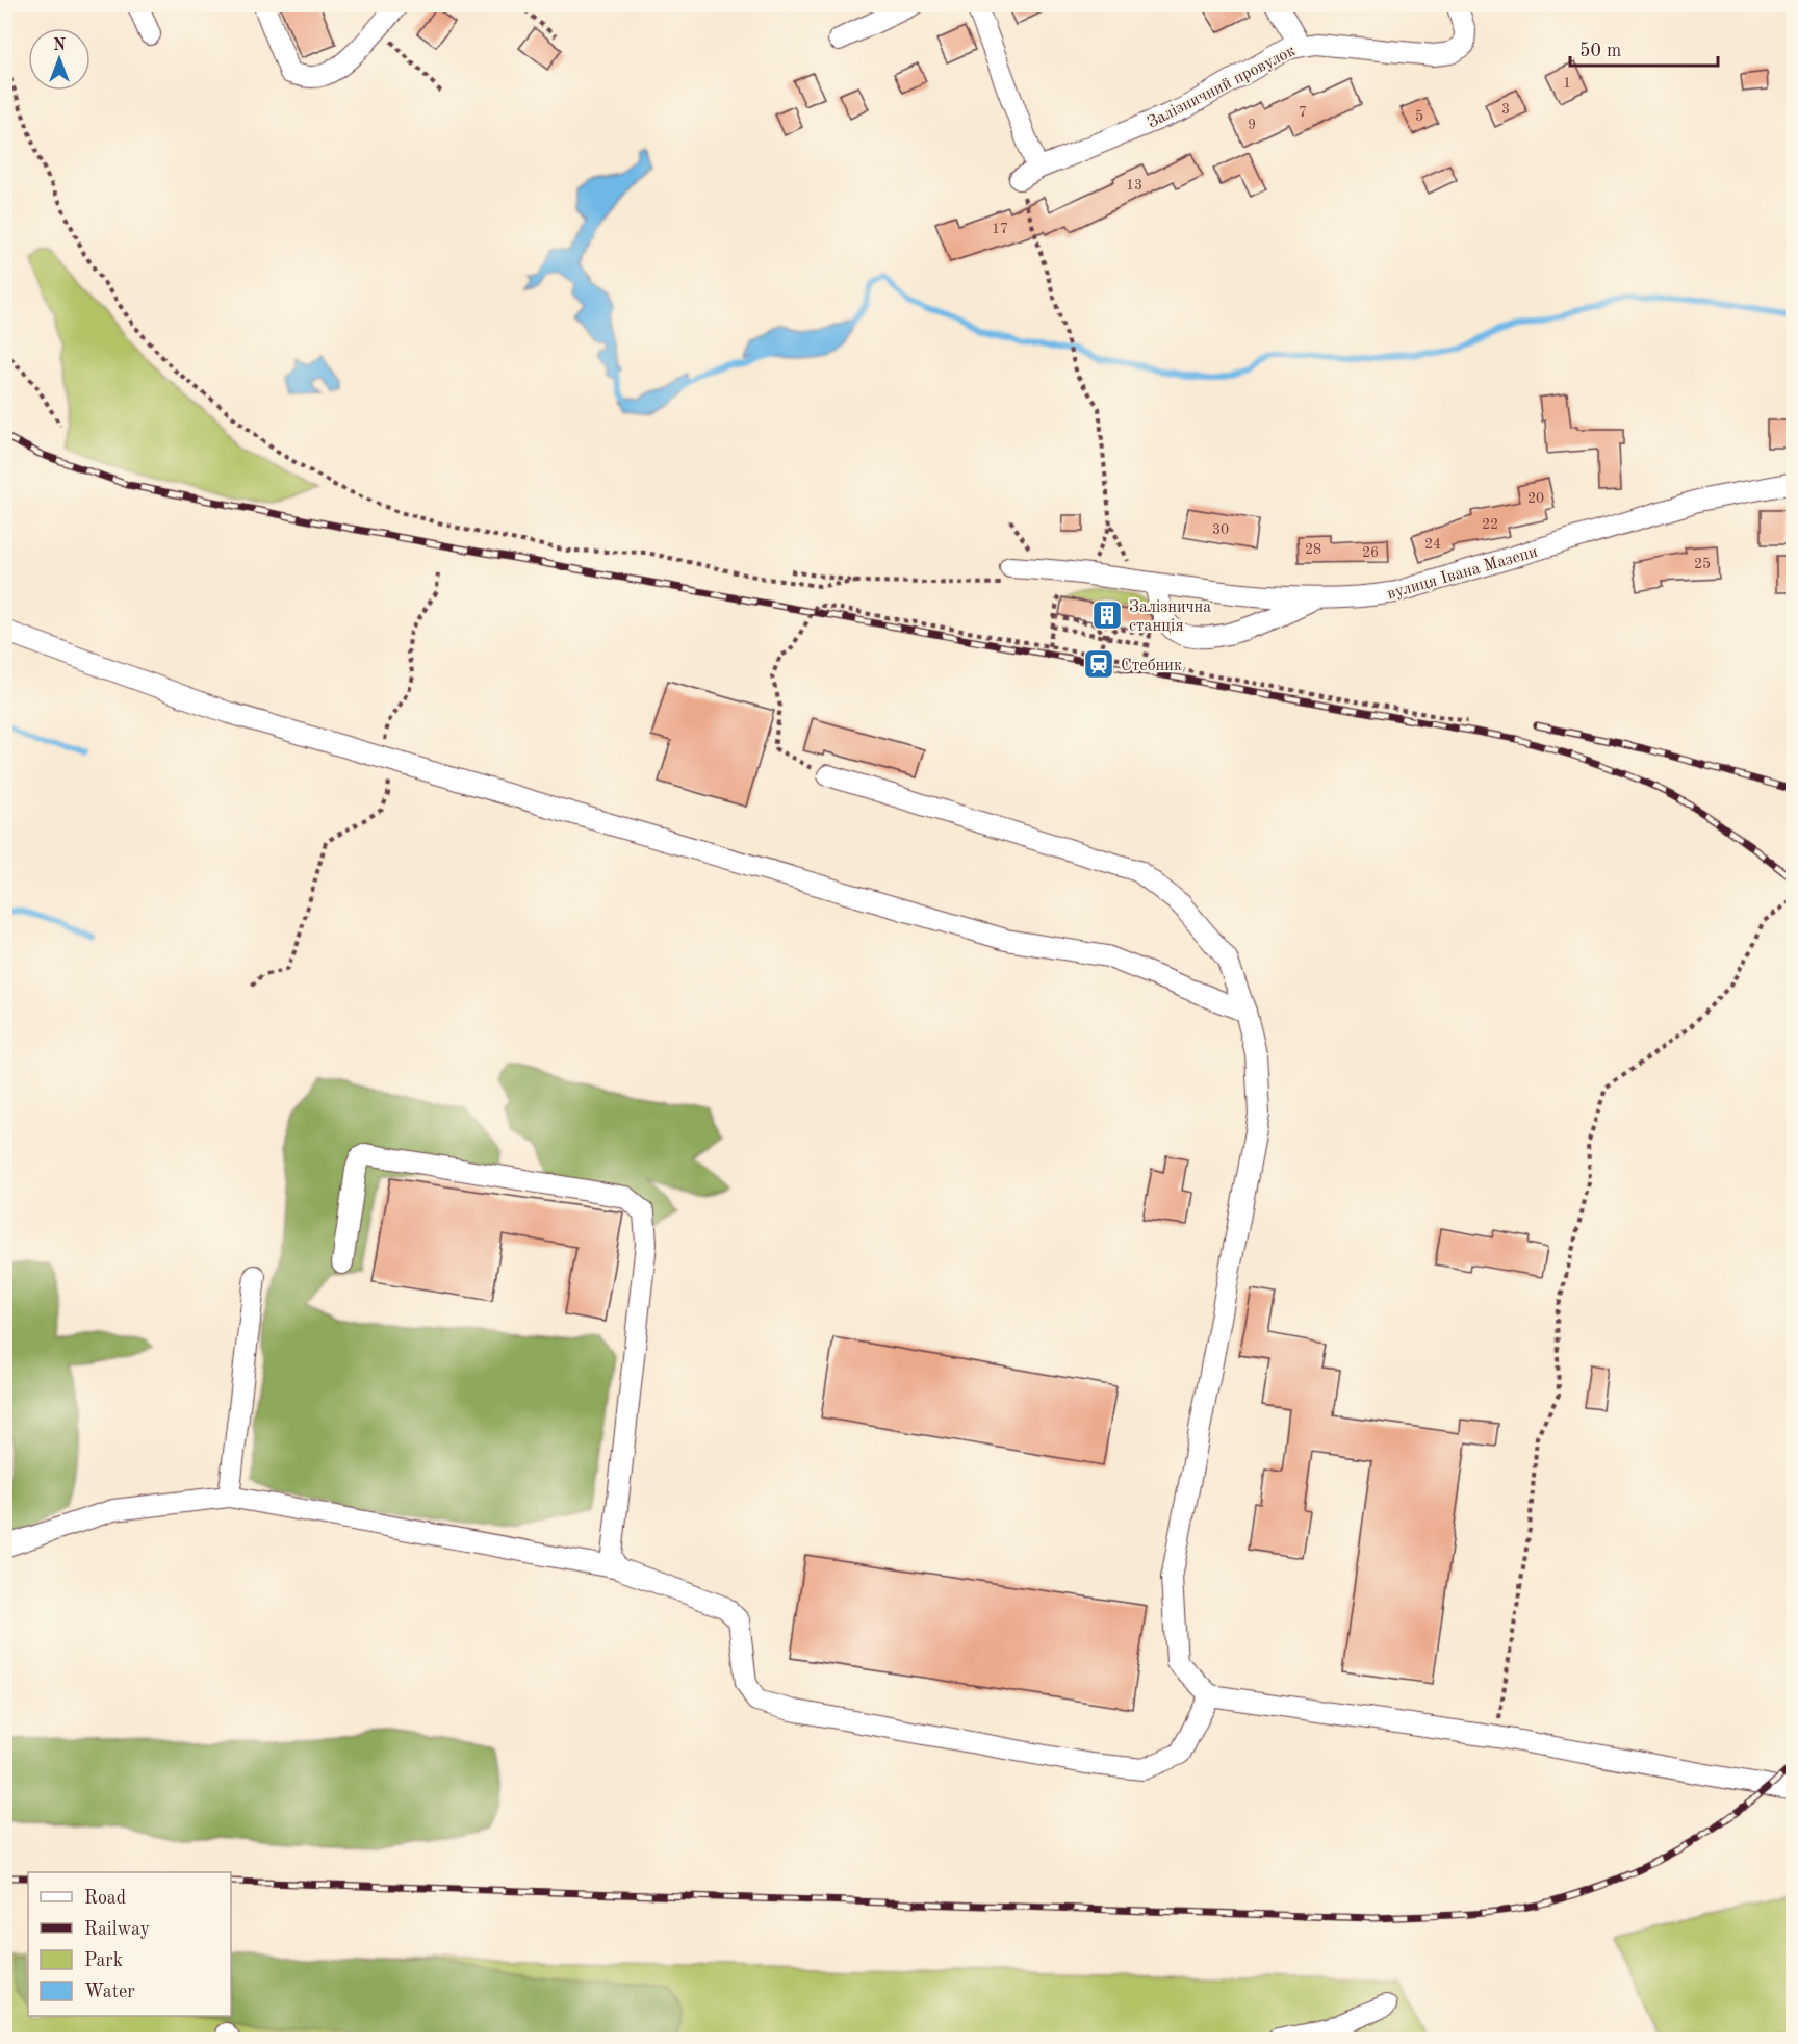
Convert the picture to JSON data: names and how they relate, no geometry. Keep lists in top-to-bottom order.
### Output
{
  "streets": {
    "street": ["Залізничний провулок", "вулиця Івана Мазепи"]
  },
  "places": {
    "building": ["Залізнична станція"],
    "station": ["Стебник"]
  },
  "house_numbers": [
    "1",
    "3",
    "7",
    "5",
    "9",
    "13",
    "17",
    "20",
    "22",
    "30",
    "24",
    "28",
    "26",
    "25"
  ],
  "legend": [
    "Road",
    "Railway",
    "Park",
    "Water"
  ],
  "scale_bar": "50 m",
  "north": "top"
}
